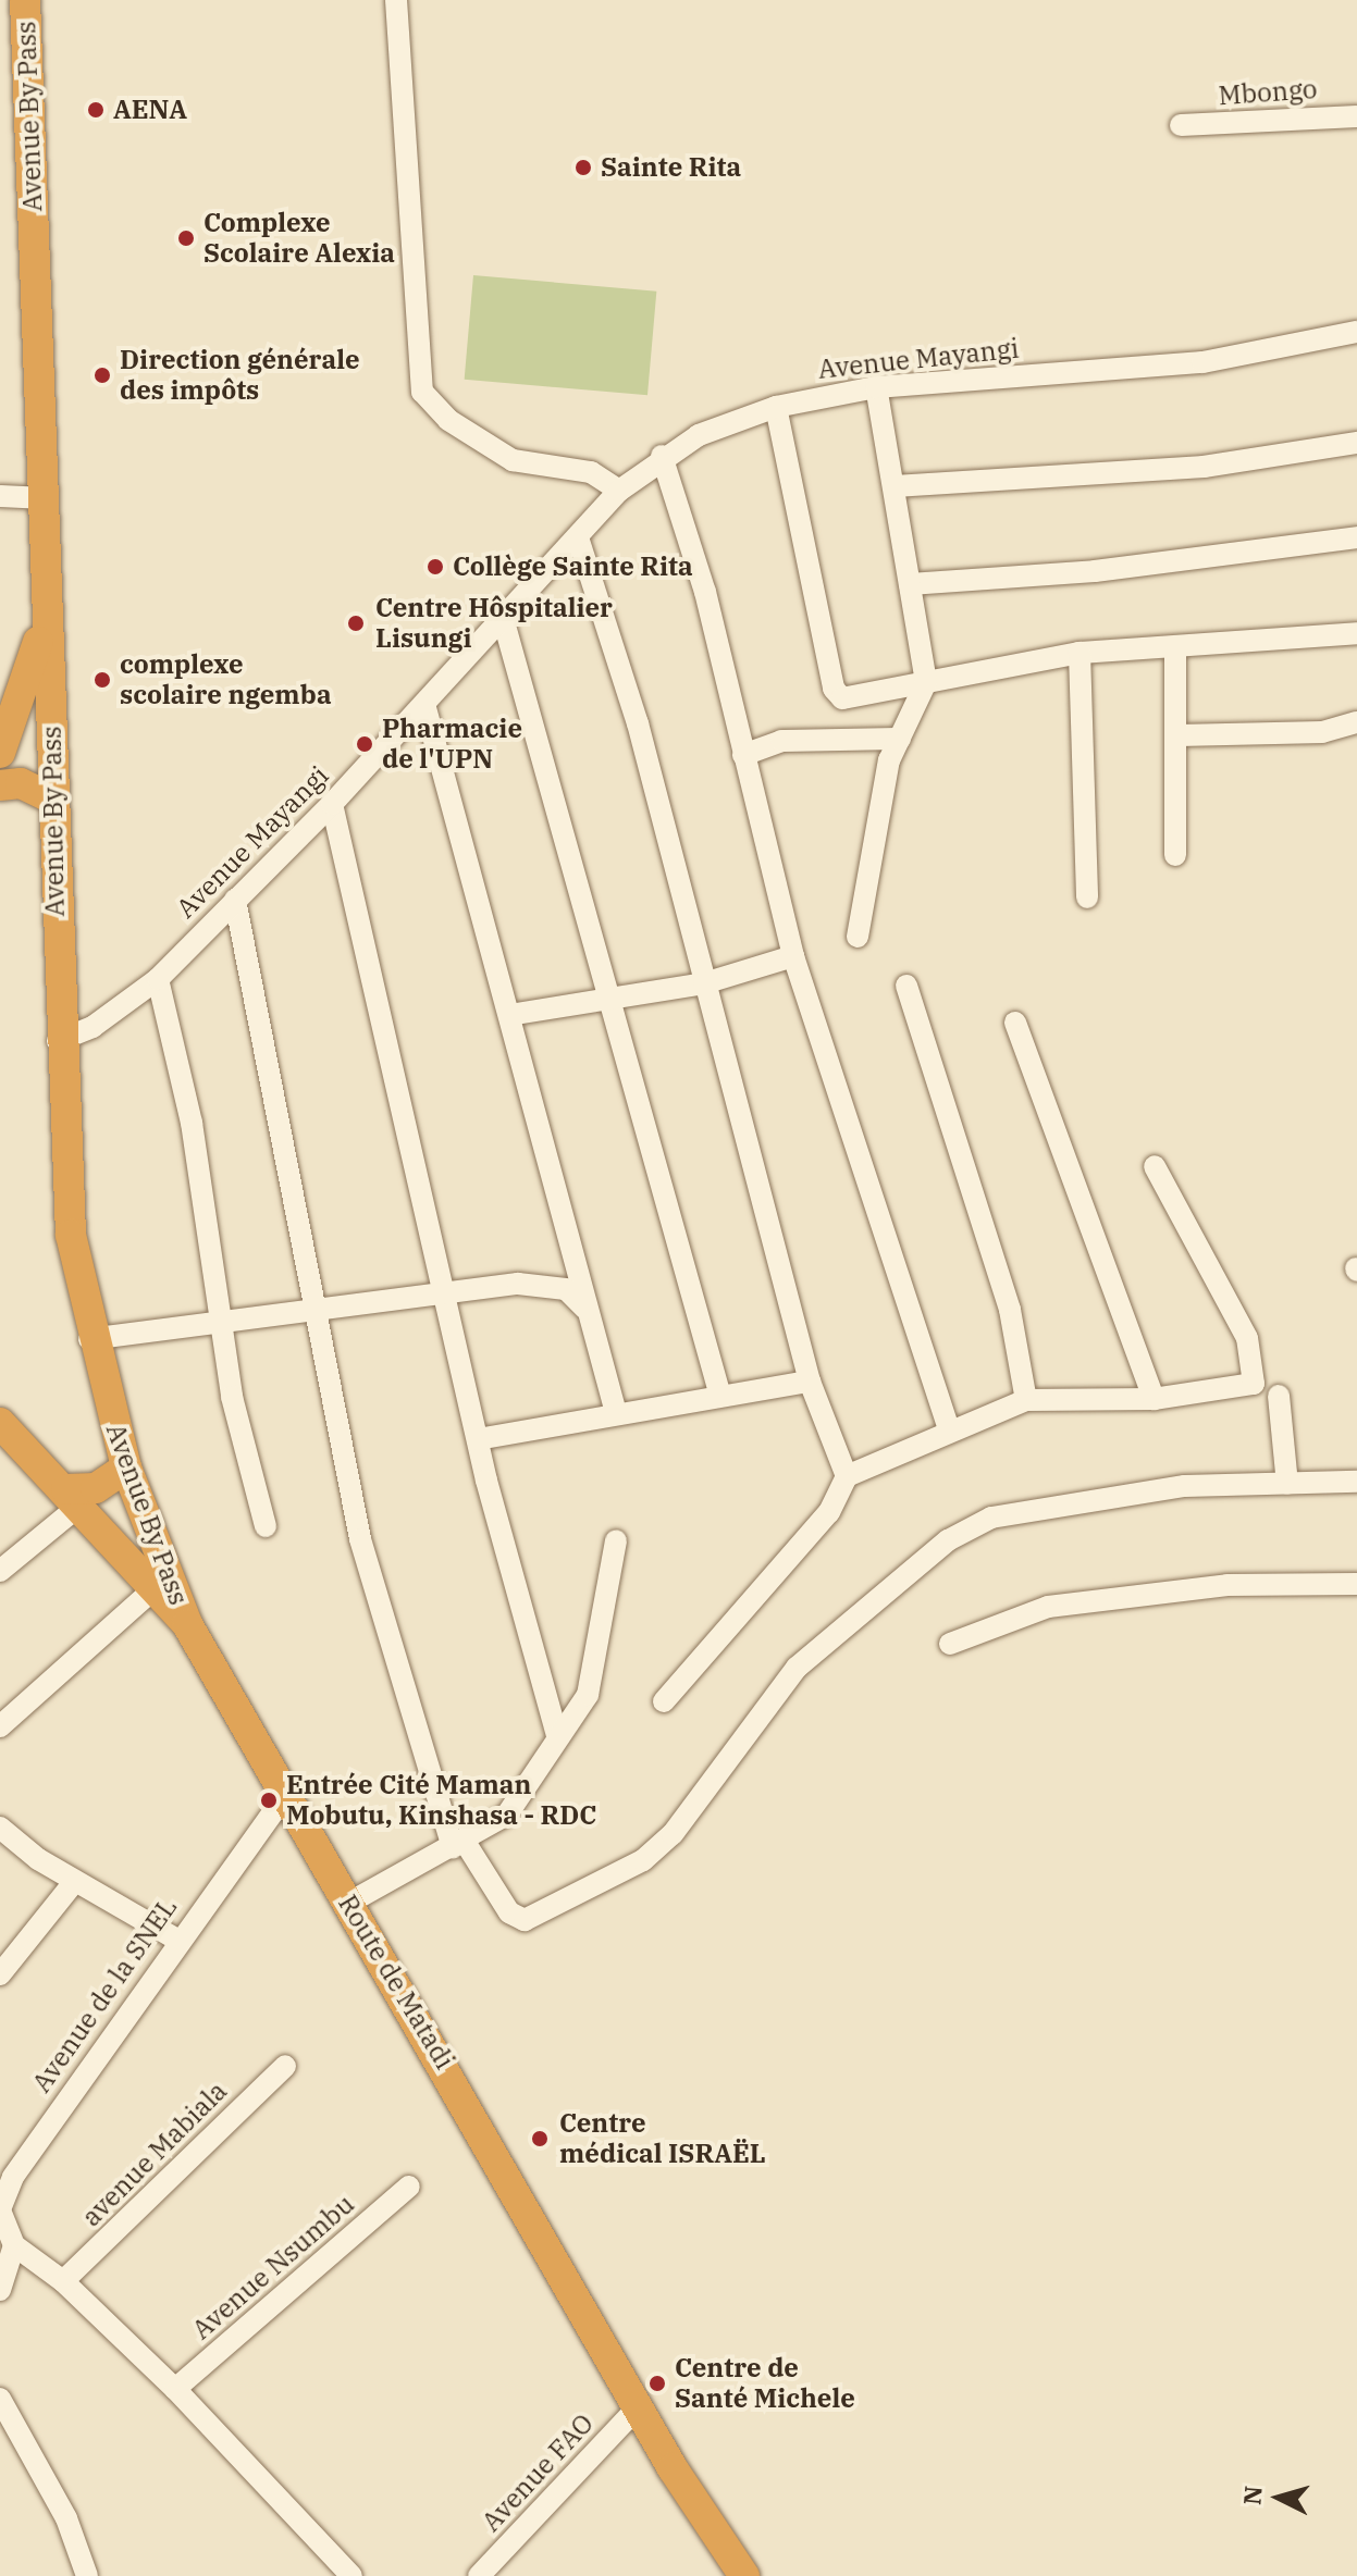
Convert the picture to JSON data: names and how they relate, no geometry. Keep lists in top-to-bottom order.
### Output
{
  "streets": {
    "highway": ["Avenue By Pass", "Route de Matadi"],
    "street": [
      "Mbongo",
      "Avenue Mayangi",
      "Avenue de la SNEL",
      "avenue Mabiala",
      "Avenue Nsumbu",
      "Avenue FAO"
    ]
  },
  "crossings": [
    ["Avenue By Pass", "Avenue Mayangi"],
    ["Avenue By Pass", "Route de Matadi"],
    ["Route de Matadi", "Avenue de la SNEL"],
    ["Route de Matadi", "Avenue FAO"]
  ],
  "places": [
    "AENA",
    "Sainte Rita",
    "Complexe Scolaire Alexia",
    "Direction générale des impôts",
    "Collège Sainte Rita",
    "Centre Hôspitalier Lisungi",
    "complexe scolaire ngemba",
    "Pharmacie de l'UPN",
    "Entrée Cité Maman Mobutu, Kinshasa - RDC",
    "Centre médical ISRAËL",
    "Centre de Santé Michele"
  ],
  "north": "left"
}
